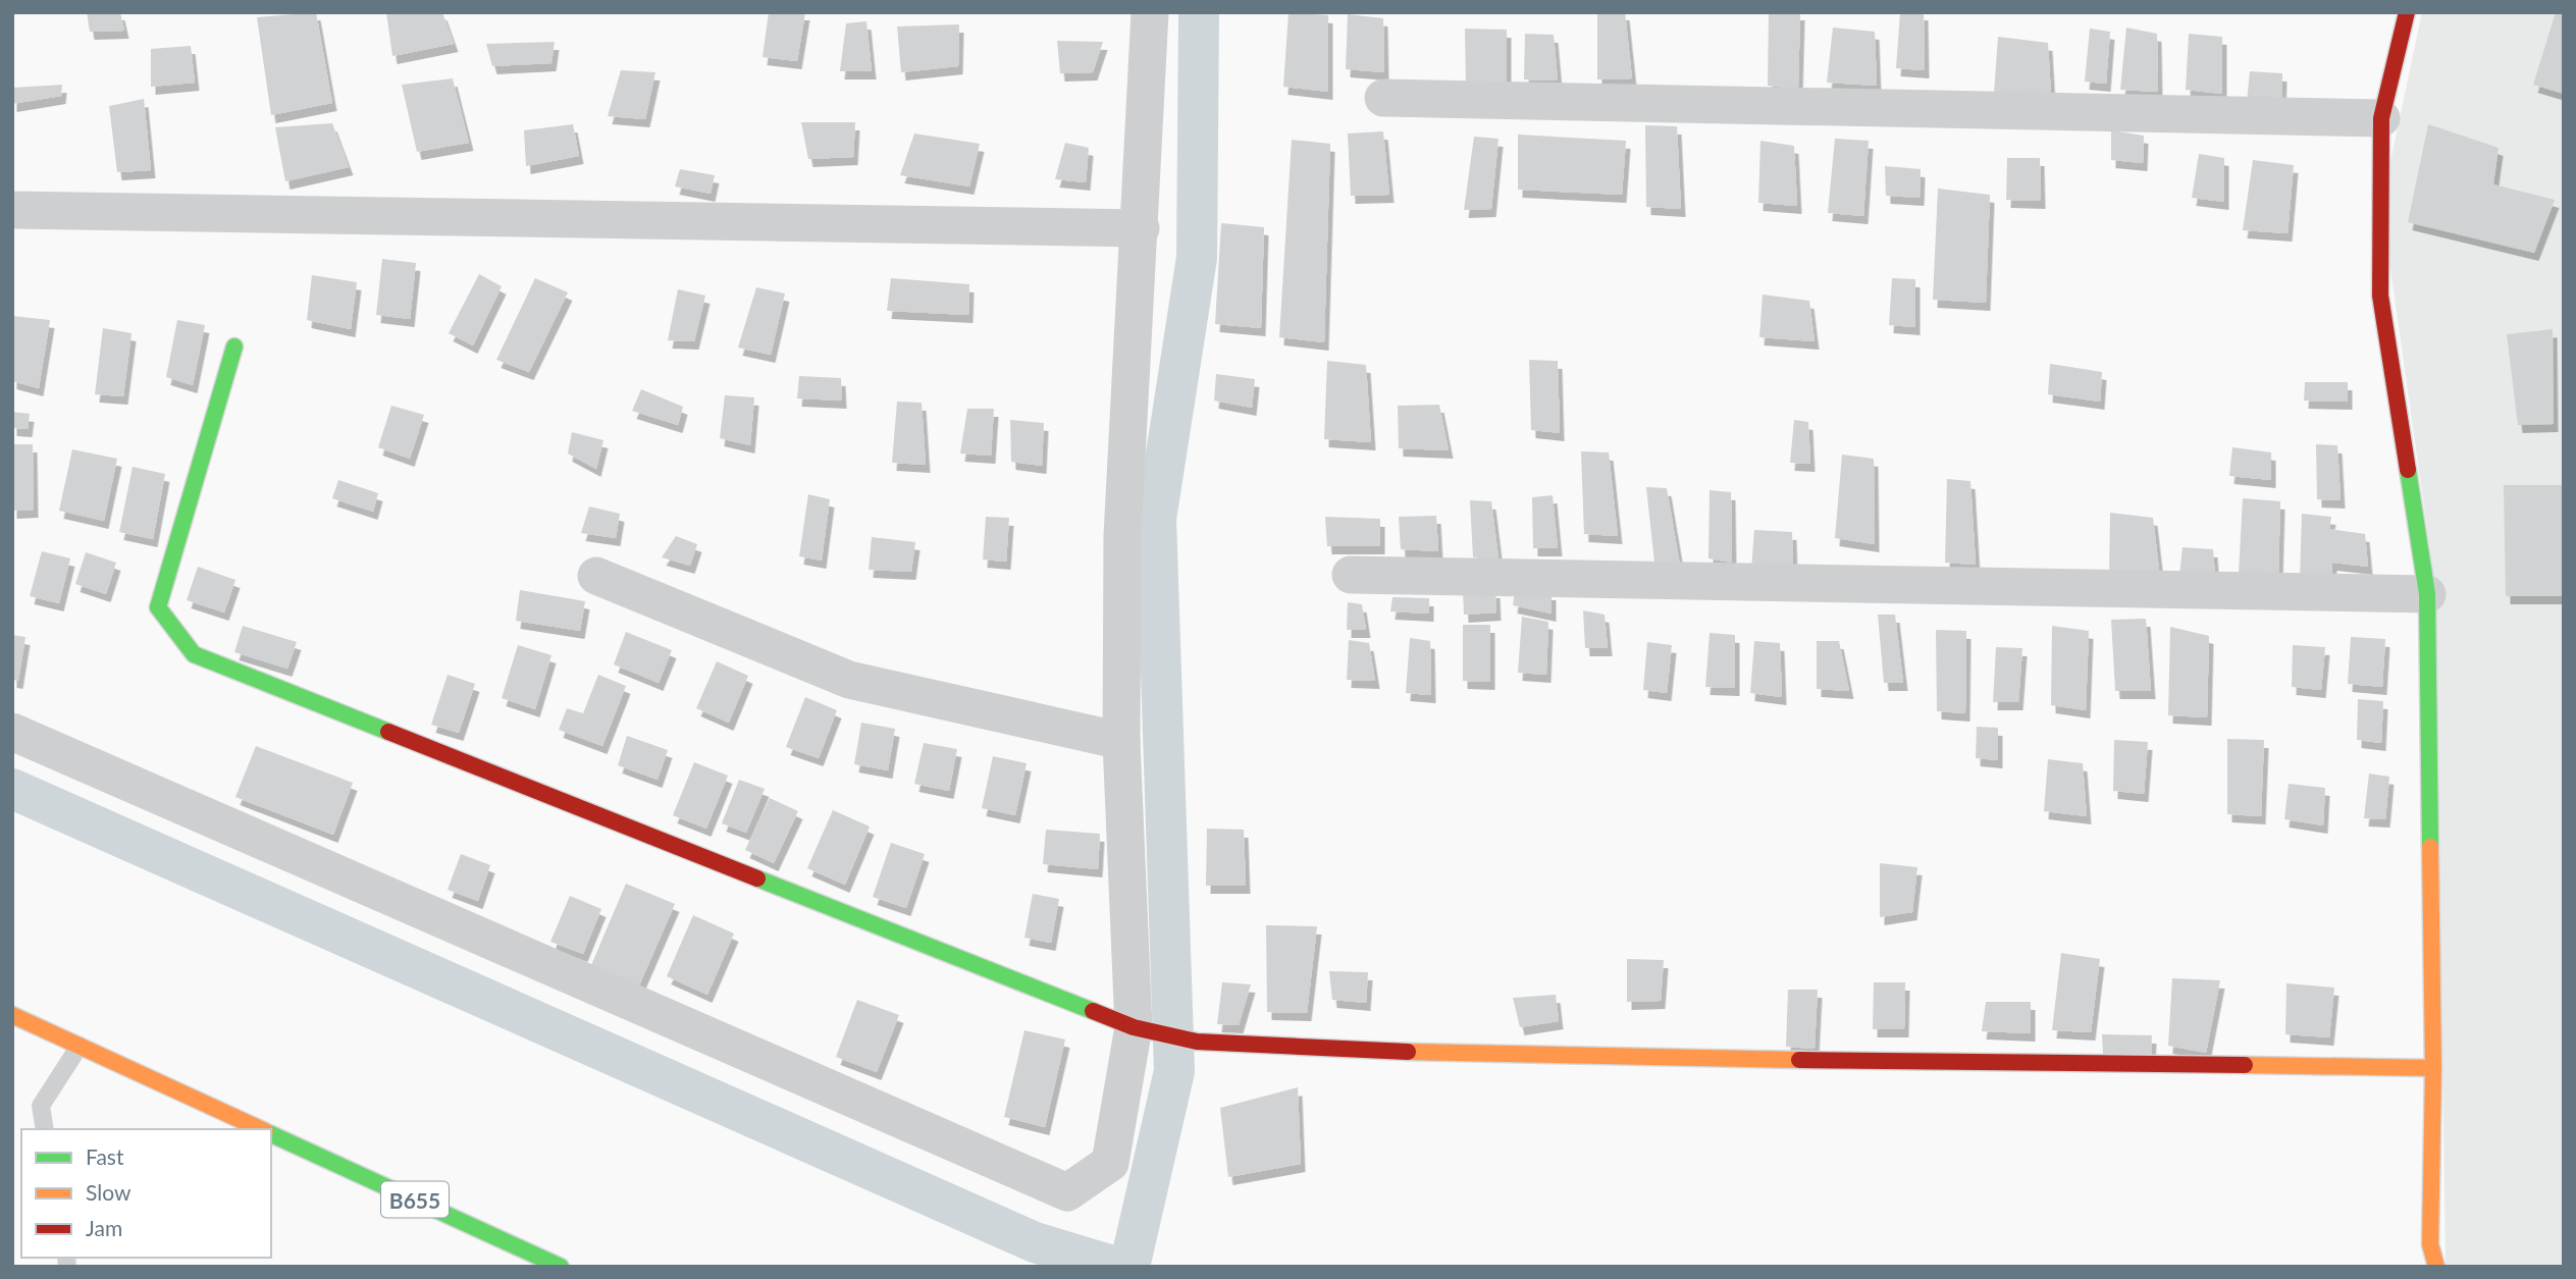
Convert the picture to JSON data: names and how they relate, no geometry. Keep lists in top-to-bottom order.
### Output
{
  "streets": {
    "street": ["B655"]
  },
  "legend": ["Fast", "Slow", "Jam"]
}
